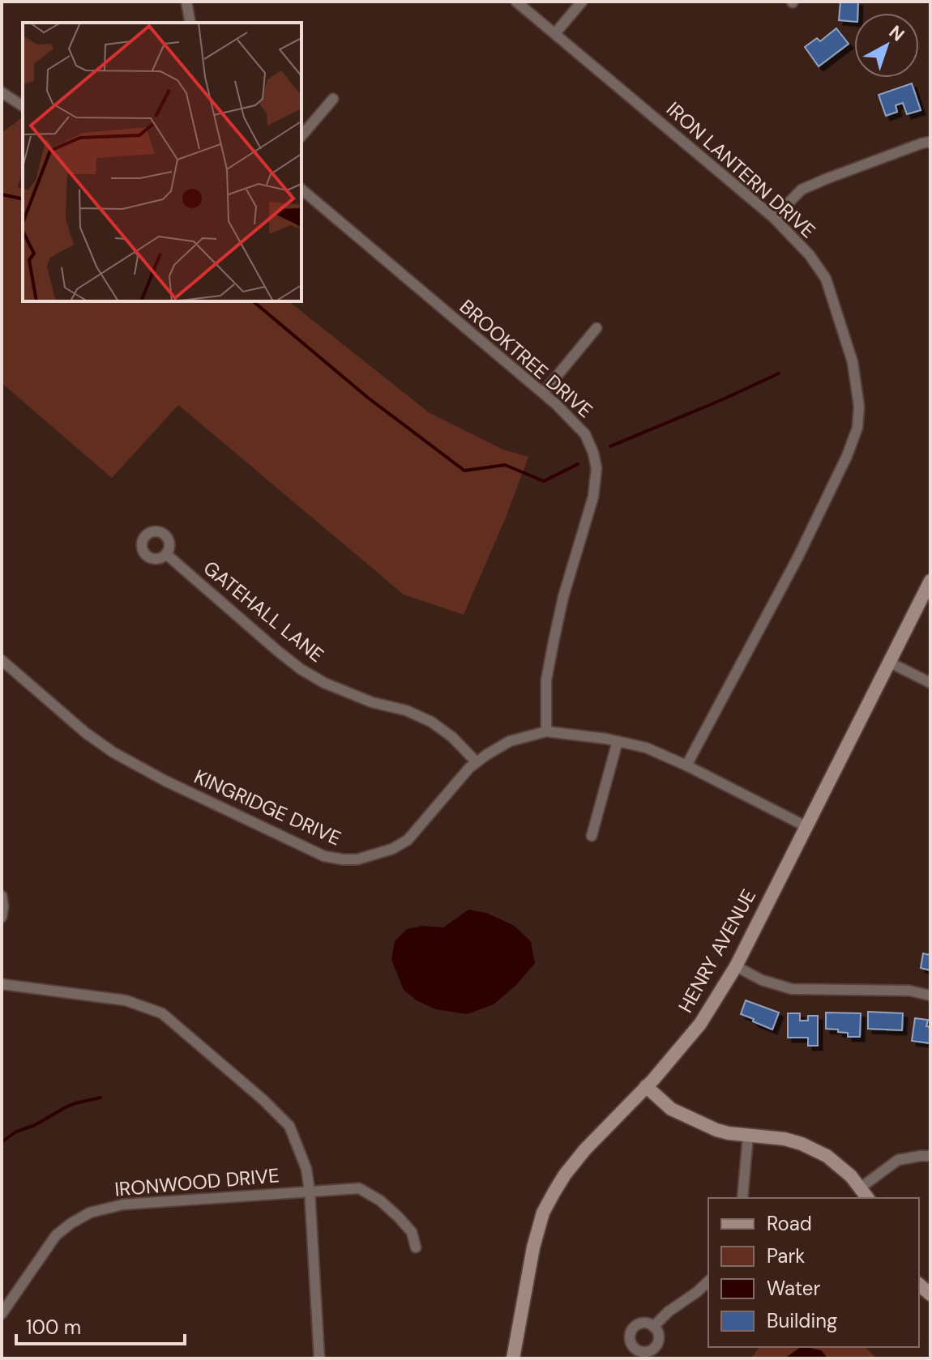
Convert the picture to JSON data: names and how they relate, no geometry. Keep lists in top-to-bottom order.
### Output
{
  "streets": {
    "street": [
      "IRON LANTERN DRIVE",
      "BROOKTREE DRIVE",
      "GATEHALL LANE",
      "KINGRIDGE DRIVE",
      "HENRY AVENUE",
      "IRONWOOD DRIVE"
    ]
  },
  "crossings": [
    ["IRON LANTERN DRIVE", "KINGRIDGE DRIVE"],
    ["BROOKTREE DRIVE", "KINGRIDGE DRIVE"],
    ["GATEHALL LANE", "KINGRIDGE DRIVE"],
    ["KINGRIDGE DRIVE", "HENRY AVENUE"]
  ],
  "legend": [
    "Road",
    "Park",
    "Water",
    "Building"
  ],
  "scale_bar": "100 m",
  "north": "top right"
}
